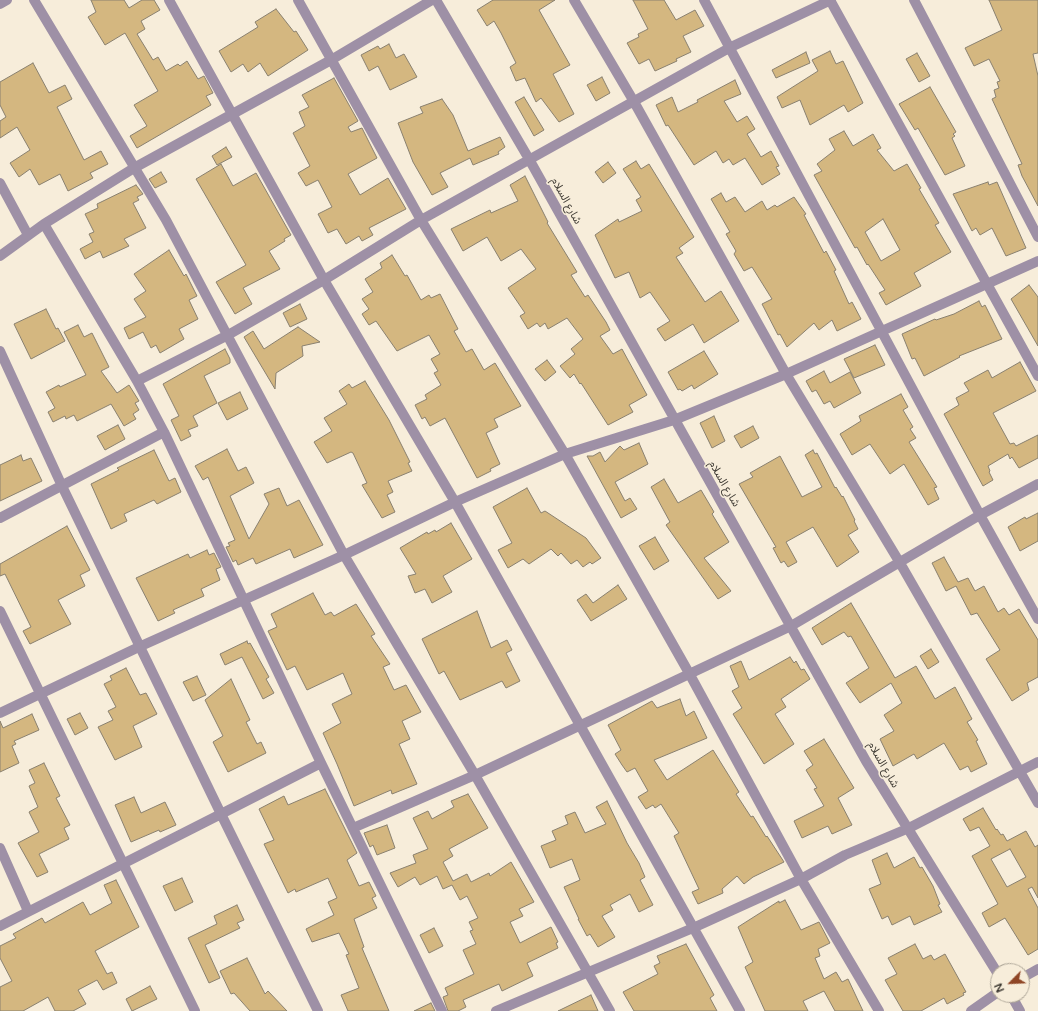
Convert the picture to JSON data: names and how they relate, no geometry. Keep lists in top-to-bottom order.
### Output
{
  "streets": {
    "street": ["شارع السلام"]
  },
  "north": "bottom left"
}
